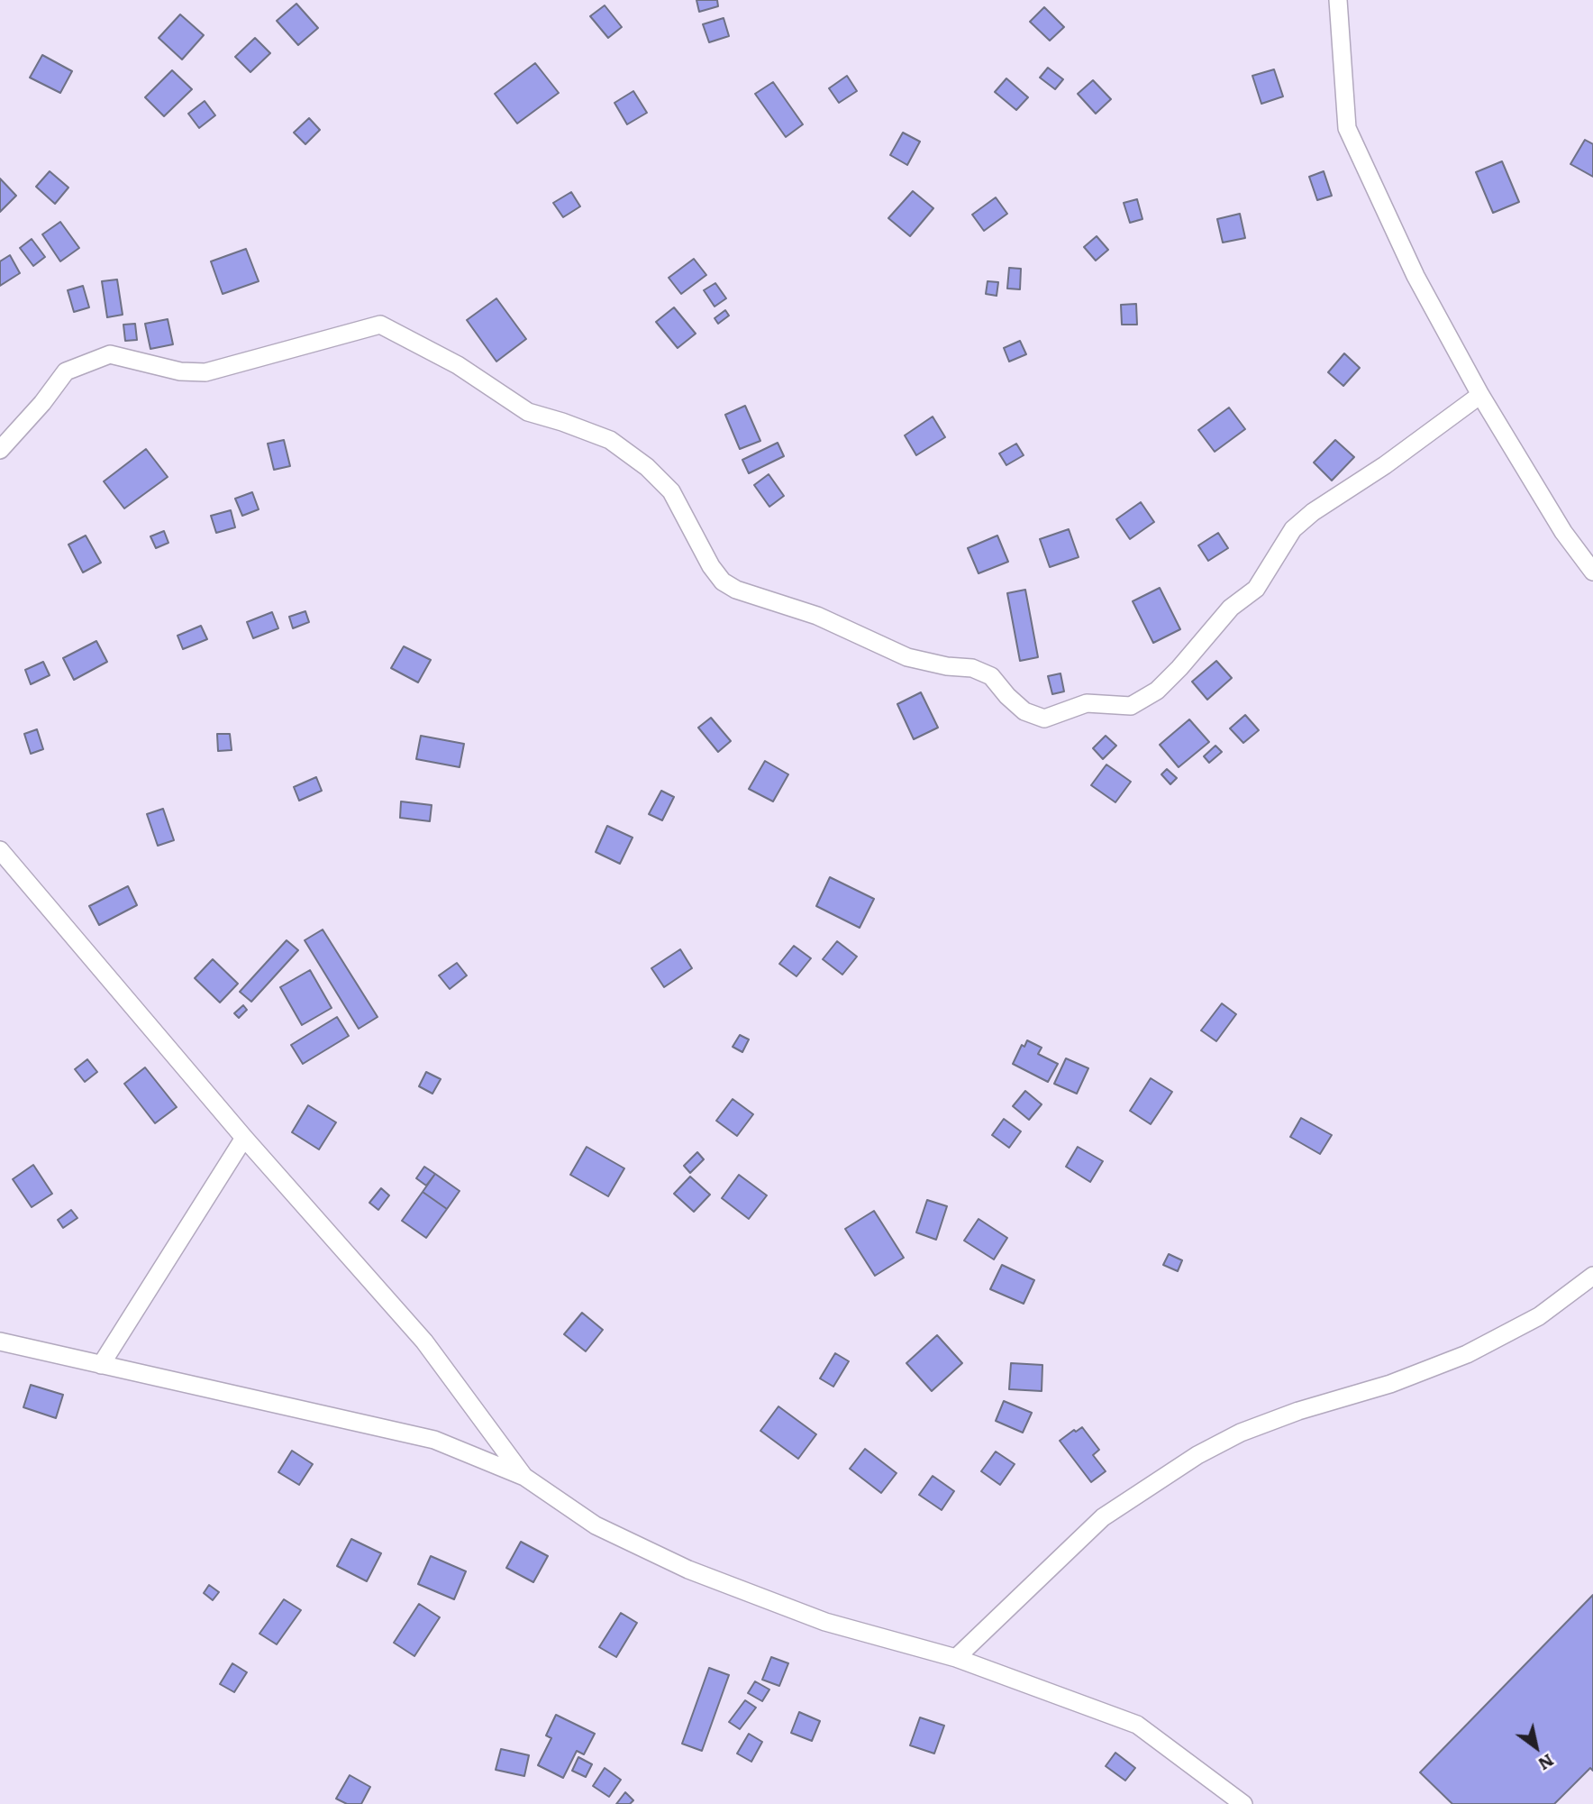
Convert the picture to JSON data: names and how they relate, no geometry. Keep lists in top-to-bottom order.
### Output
{
  "north": "bottom right"
}
